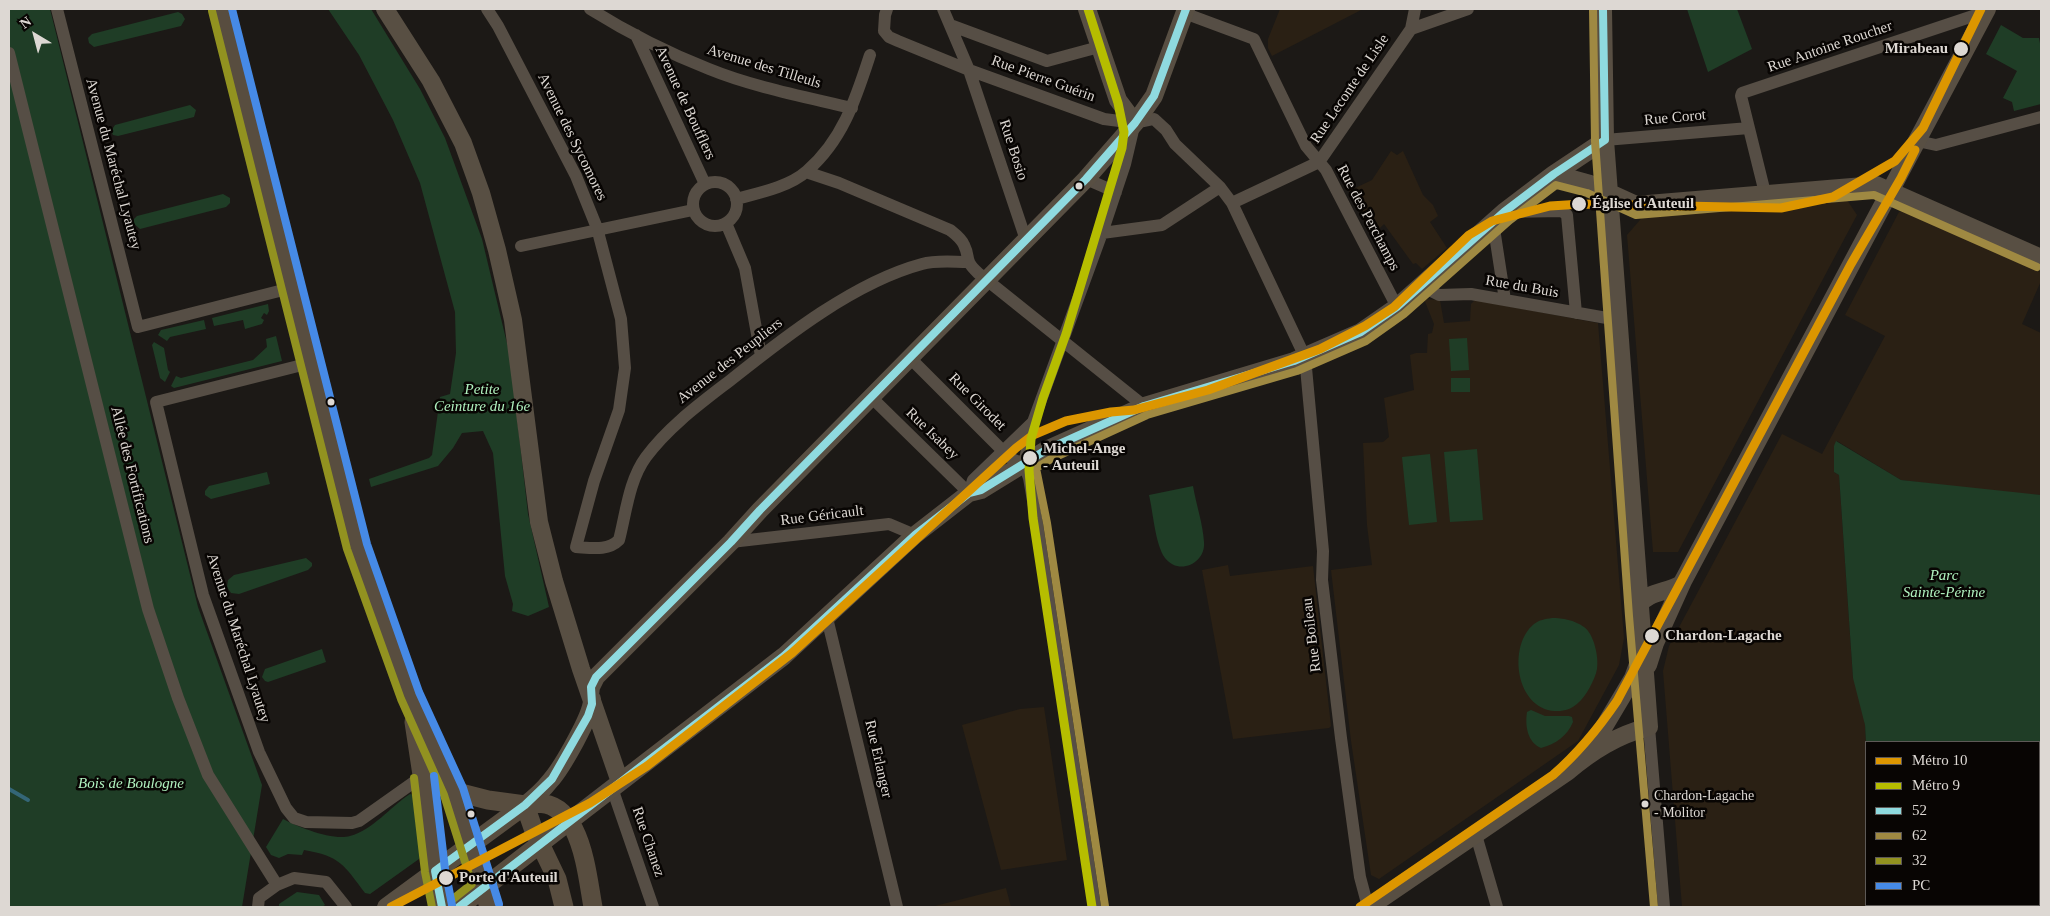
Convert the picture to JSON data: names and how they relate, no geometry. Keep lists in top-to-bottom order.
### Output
{
  "streets": {
    "street": [
      "Rue Antoine Roucher",
      "Avenue des Tilleuls",
      "Rue Pierre Guérin",
      "Rue Leconte de Lisle",
      "Avenue de Boufflers",
      "Rue Corot",
      "Avenue des Sycomores",
      "Rue Bosio",
      "Avenue du Maréchal Lyautey",
      "Rue des Perchamps",
      "Rue du Buis",
      "Avenue des Peupliers",
      "Rue Girodet",
      "Rue Isabey",
      "Allée des Fortifications",
      "Rue Géricault",
      "Rue Boileau",
      "Rue Erlanger",
      "Rue Chanez"
    ]
  },
  "crossings": [
    ["Rue Antoine Roucher", "Rue Corot"],
    ["Avenue des Tilleuls", "Avenue de Boufflers"],
    ["Rue Pierre Guérin", "Rue Leconte de Lisle"],
    ["Rue Pierre Guérin", "Rue Bosio"],
    ["Rue Pierre Guérin", "Rue Boileau"],
    ["Rue Leconte de Lisle", "Rue des Perchamps"],
    ["Avenue des Sycomores", "Avenue des Peupliers"]
  ],
  "parks": ["Petite Ceinture du 16e", "Parc Sainte-Périne", "Bois de Boulogne"],
  "places": [
    "Mirabeau",
    "Église d'Auteuil",
    "Michel-Ange - Auteuil",
    "Chardon-Lagache",
    "Chardon-Lagache - Molitor",
    "Porte d'Auteuil"
  ],
  "lines": [
    "metro line 10",
    "metro line 9",
    "transit line 52",
    "transit line 62",
    "transit line PC",
    "transit line 32"
  ],
  "legend": [
    "Métro 10",
    "Métro 9",
    "52",
    "62",
    "32",
    "PC"
  ],
  "north": "top left"
}
